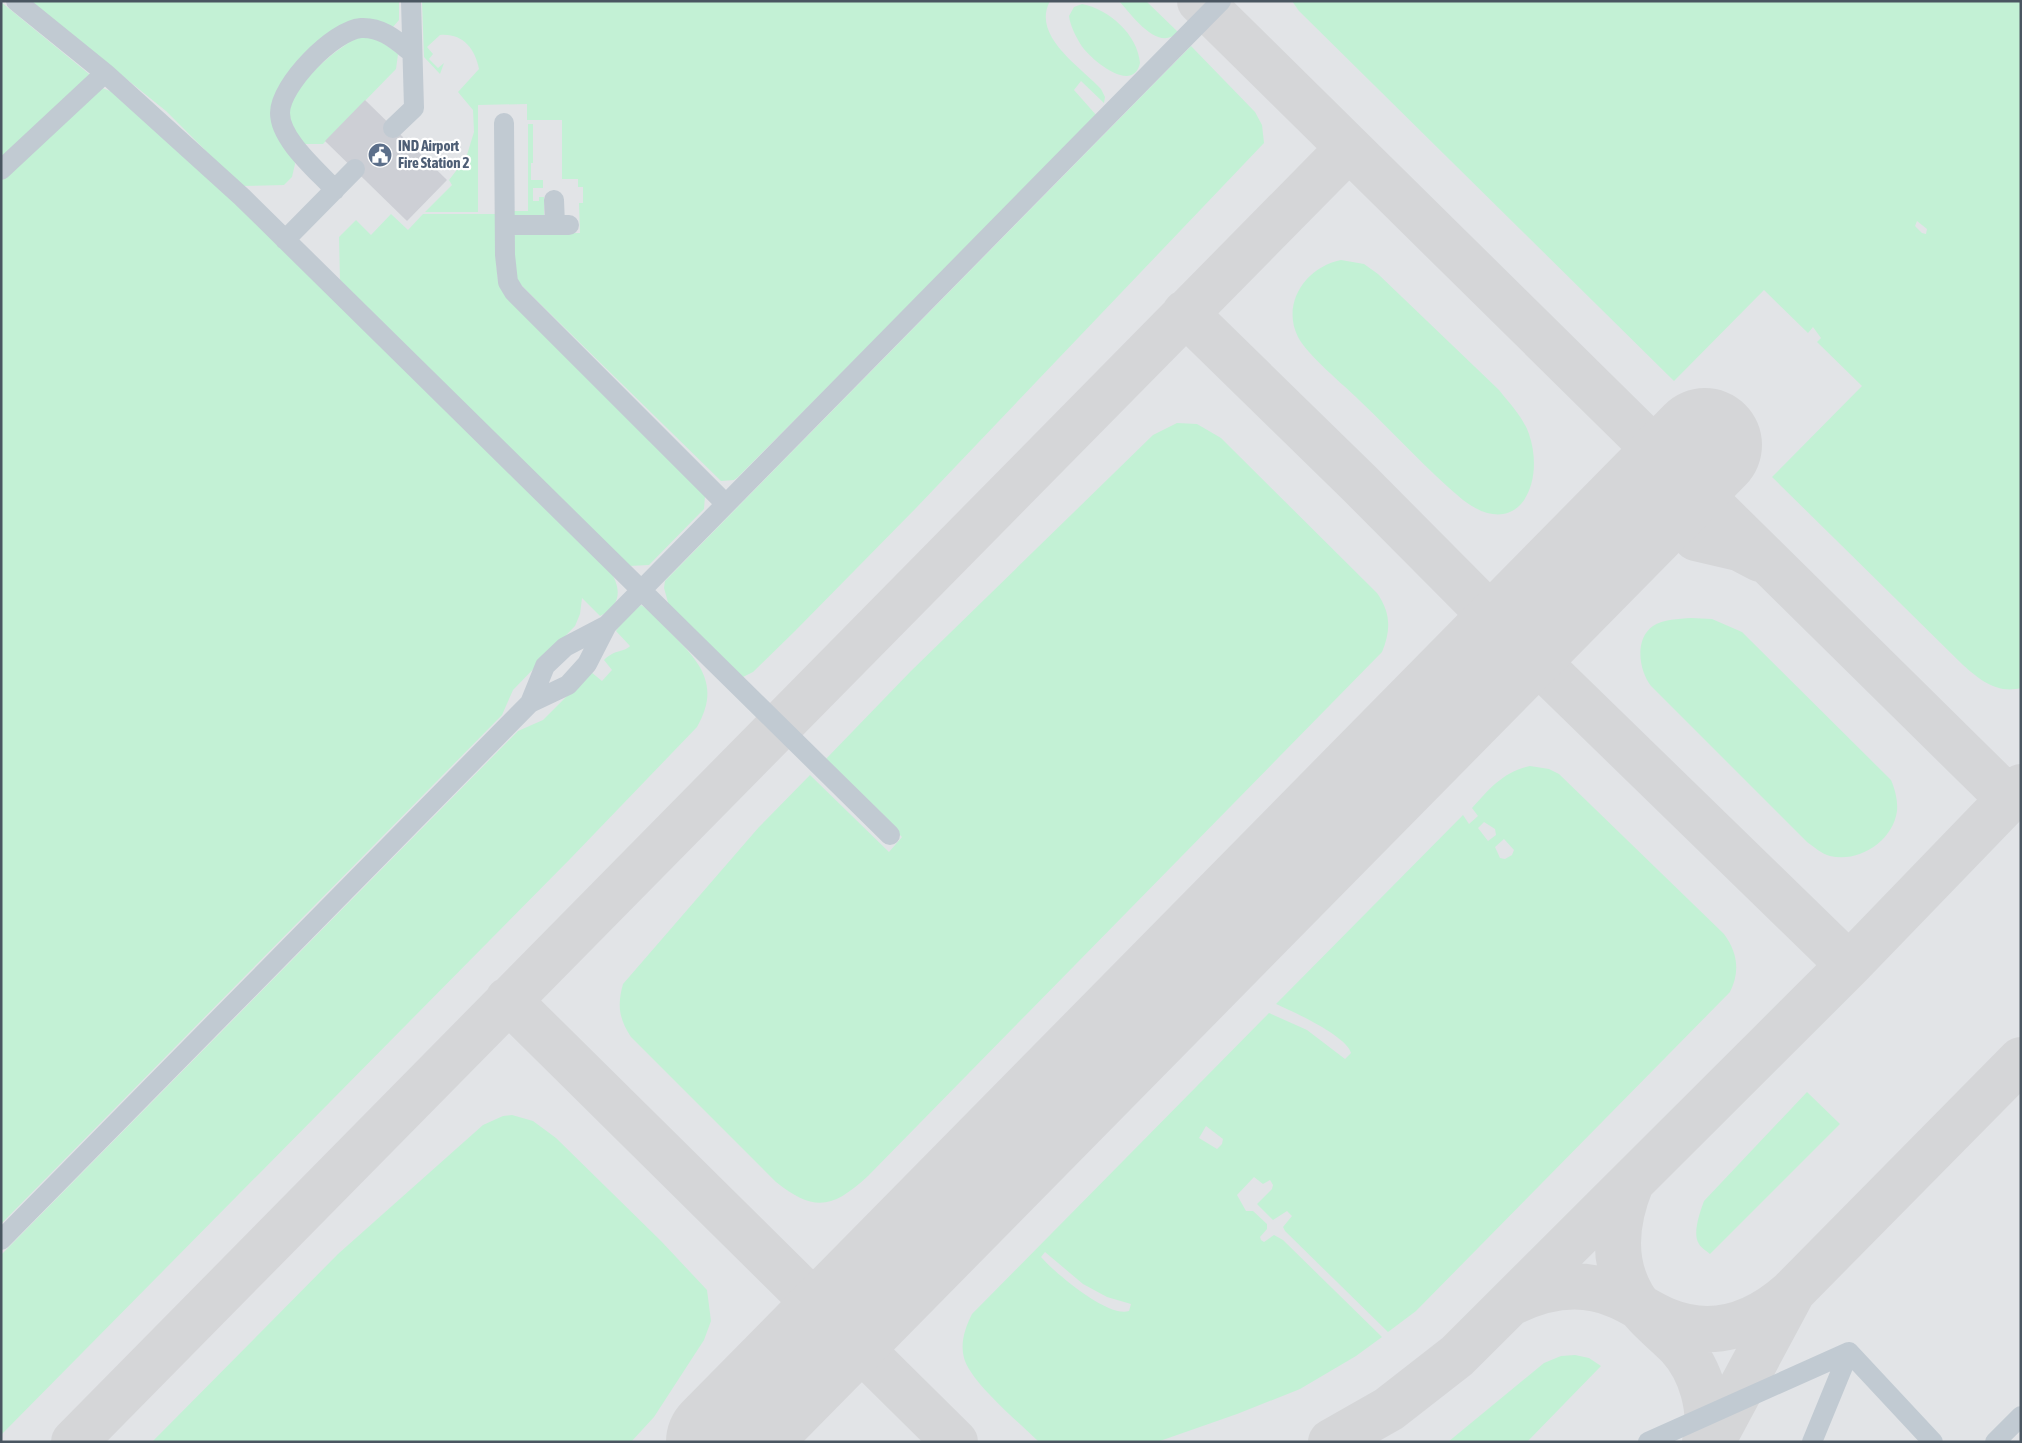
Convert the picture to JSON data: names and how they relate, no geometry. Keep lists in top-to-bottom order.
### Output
{
  "places": {
    "public building": ["IND Airport Fire Station 2"]
  }
}
